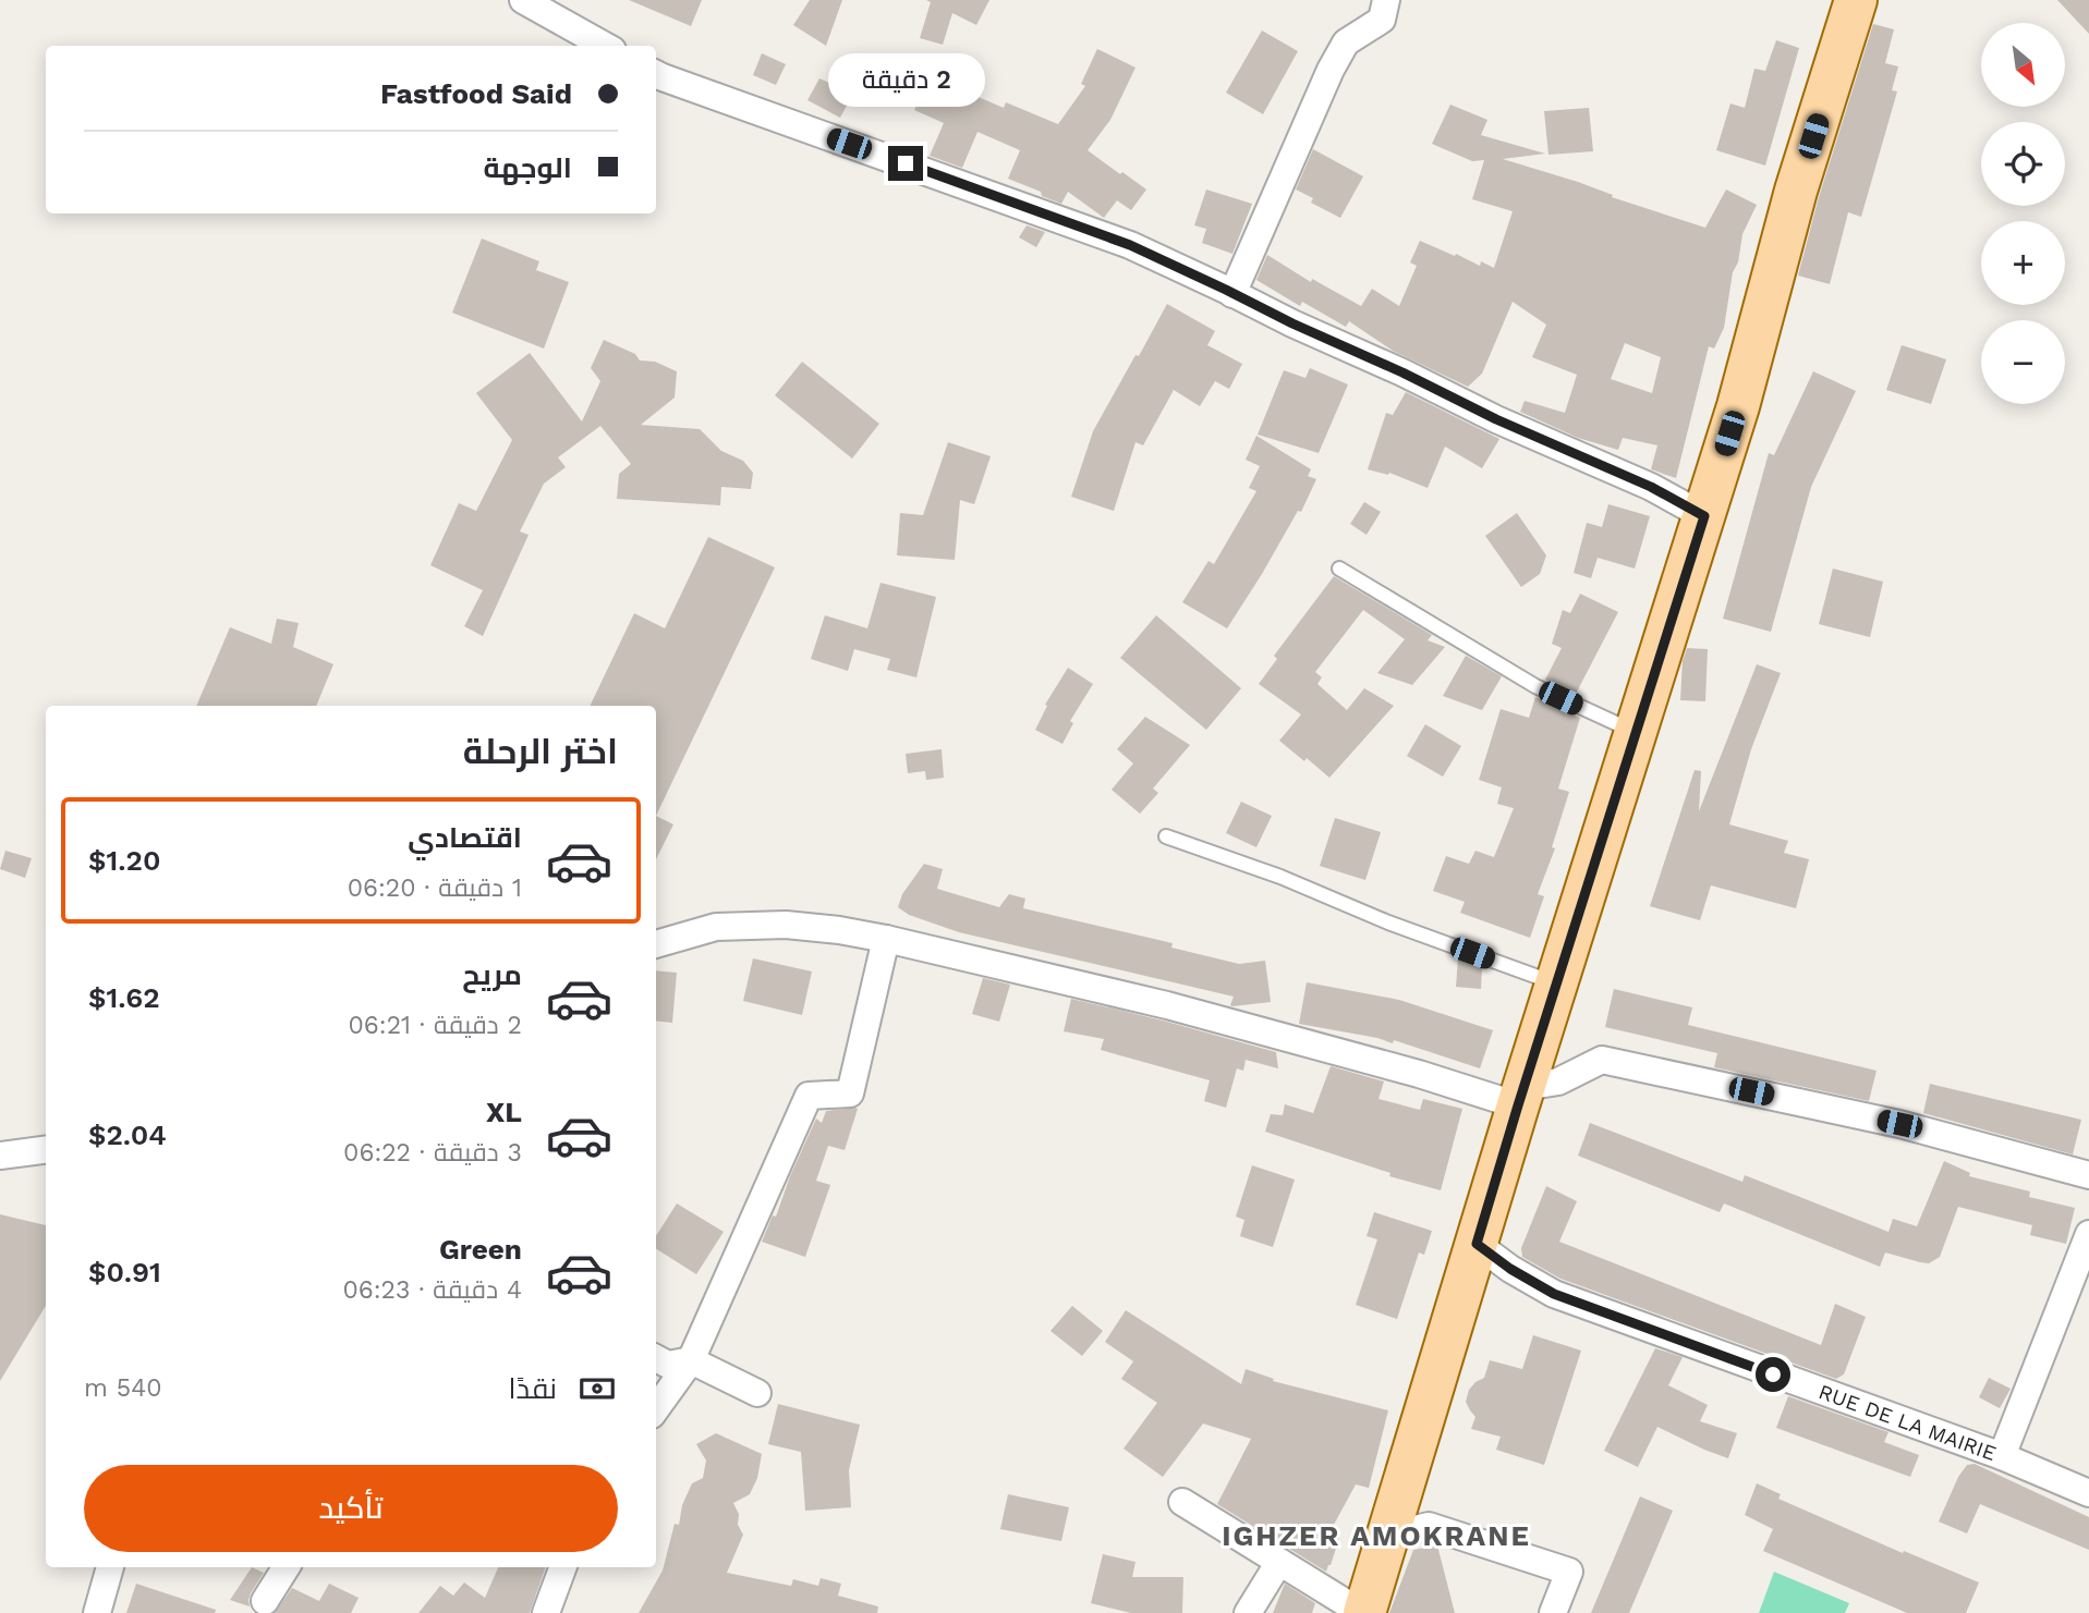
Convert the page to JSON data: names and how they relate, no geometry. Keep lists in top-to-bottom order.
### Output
{
  "streets": {
    "street": ["RUE DE LA MAIRIE"]
  },
  "districts": ["IGHZER AMOKRANE"],
  "north": "bottom right",
  "page": {
    "map_buttons": ["+", "−"],
    "banner": ["Fastfood Said", "الوجهة"],
    "bubble": "2 دقيقة",
    "heading": "اختر الرحلة",
    "list": [
      {
        "name": "اقتصادي",
        "note": "1 دقيقة · 06:20",
        "value": "$1.20"
      },
      {
        "name": "مريح",
        "note": "2 دقيقة · 06:21",
        "value": "$1.62"
      },
      {
        "name": "XL",
        "note": "3 دقيقة · 06:22",
        "value": "$2.04"
      },
      {
        "name": "Green",
        "note": "4 دقيقة · 06:23",
        "value": "$0.91"
      }
    ],
    "pay": ["نقدًا", "540 m"],
    "buttons": "تأكيد"
  }
}
